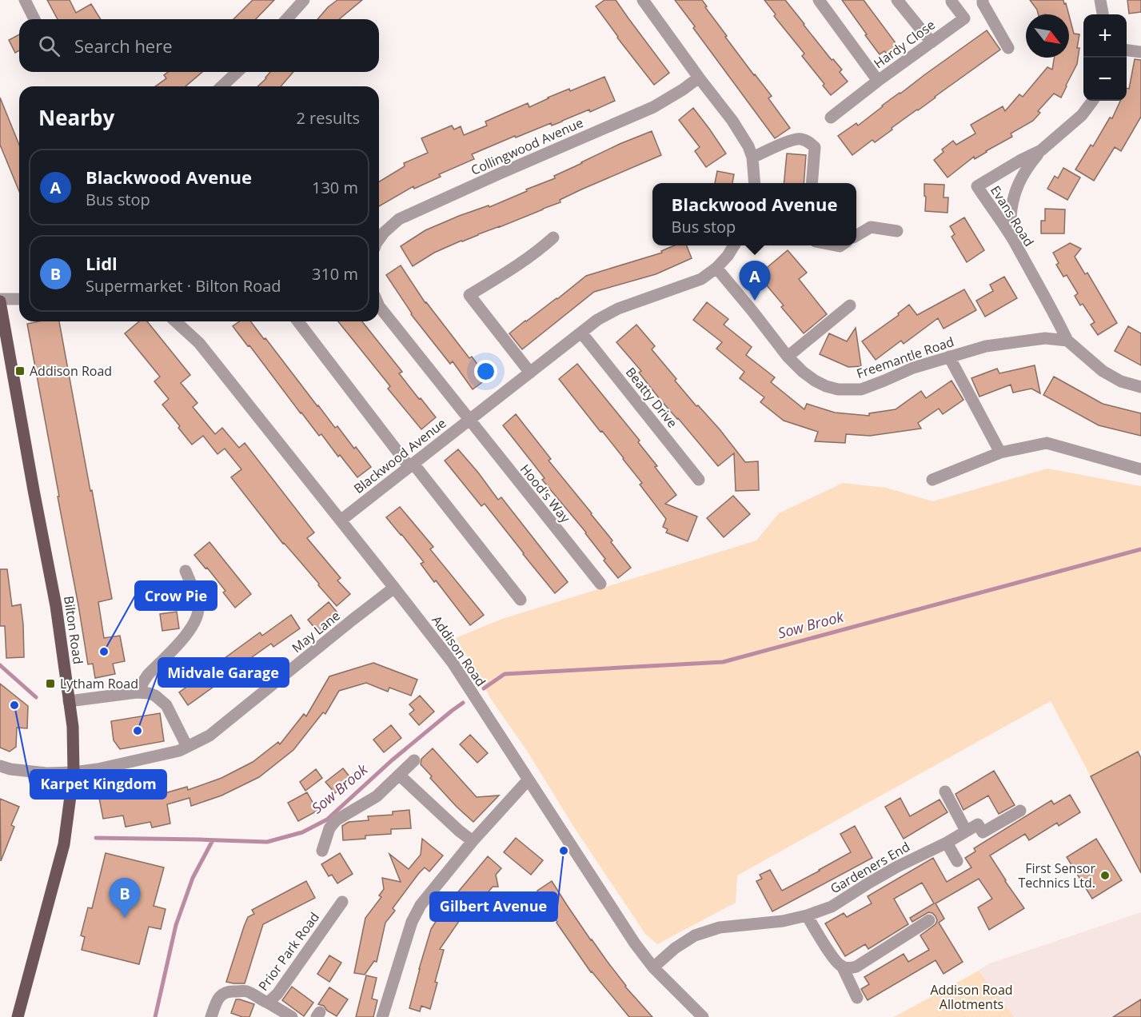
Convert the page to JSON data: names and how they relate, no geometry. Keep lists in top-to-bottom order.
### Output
{
  "streets": {
    "main road": ["Bilton Road"],
    "street": [
      "Hardy Close",
      "Collingwood Avenue",
      "Evans Road",
      "Freemantle Road",
      "Beatty Drive",
      "Blackwood Avenue",
      "Hood's Way",
      "May Lane",
      "Addison Road",
      "Gardeners End",
      "Prior Park Road"
    ]
  },
  "crossings": [
    ["Evans Road", "Freemantle Road"],
    ["Freemantle Road", "Blackwood Avenue"],
    ["Beatty Drive", "Blackwood Avenue"],
    ["Blackwood Avenue", "Hood's Way"],
    ["Blackwood Avenue", "Addison Road"],
    ["Bilton Road", "May Lane"],
    ["May Lane", "Addison Road"],
    ["Addison Road", "Gardeners End"]
  ],
  "water": ["Sow Brook"],
  "parks": ["Addison Road Allotments"],
  "places": {
    "transit": ["Addison Road", "Lytham Road"],
    "other": [
      "Crow Pie",
      "Karpet Kingdom",
      "Midvale Garage",
      "Gilbert Avenue",
      "First Sensor Technics Ltd."
    ]
  },
  "north": "bottom right",
  "page": {
    "map_buttons": ["+", "−"],
    "search": "Search here",
    "heading": ["Nearby", "2 results"],
    "list": [
      {
        "mark": "A",
        "name": "Blackwood Avenue",
        "note": "Bus stop",
        "value": "130 m"
      },
      {
        "mark": "B",
        "name": "Lidl",
        "note": "Supermarket · Bilton Road",
        "value": "310 m"
      }
    ],
    "popup": ["Blackwood Avenue", "Bus stop"],
    "pins": ["A", "B"]
  }
}
